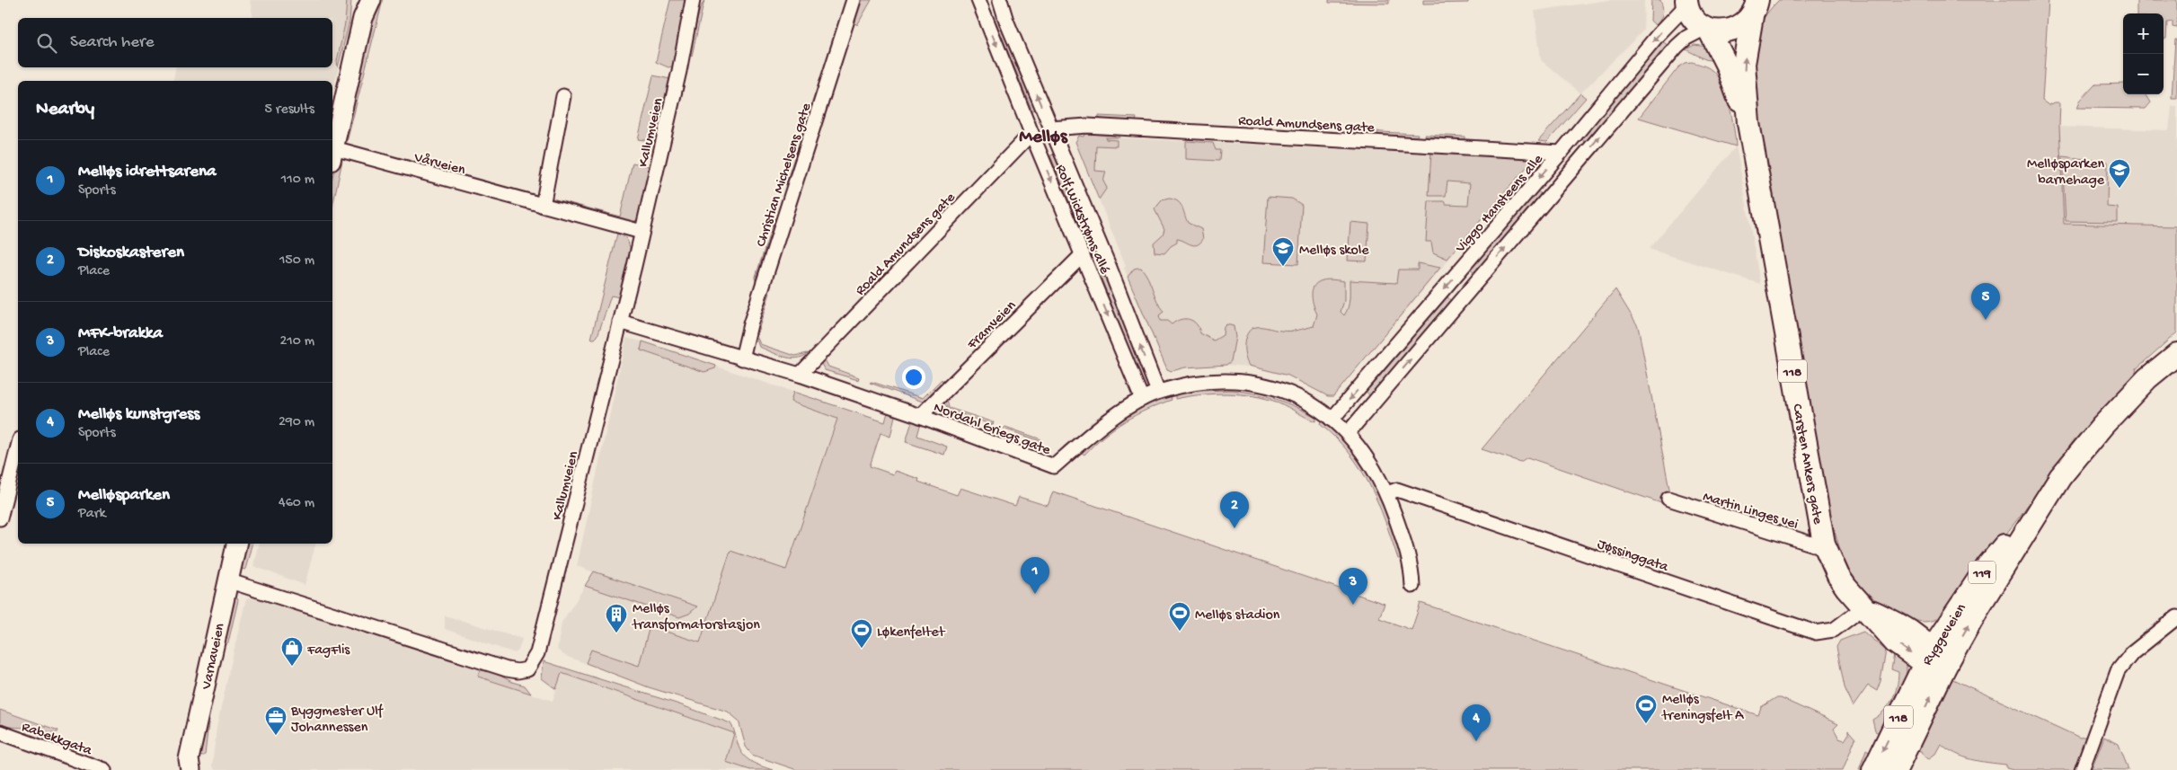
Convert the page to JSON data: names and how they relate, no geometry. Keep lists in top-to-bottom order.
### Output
{
  "streets": {
    "main road": [
      "118",
      "Carsten Ankers gate",
      "119",
      "Ryggeveien"
    ],
    "street": [
      "Roald Amundsens gate",
      "Kallumveien",
      "Vårveien",
      "Christian Michelsens gate",
      "Viggo Hansteens alle",
      "Rolf Wickstrøms allé",
      "Framveien",
      "Nordahl Griegs gate",
      "Martin Linges vei",
      "Jøssinggata",
      "Varnaveien",
      "Rabekkgata"
    ]
  },
  "crossings": [
    ["Roald Amundsens gate", "Viggo Hansteens alle"],
    ["Roald Amundsens gate", "Rolf Wickstrøms allé"],
    ["Roald Amundsens gate", "Nordahl Griegs gate"],
    ["Kallumveien", "Vårveien"],
    ["Kallumveien", "Nordahl Griegs gate"],
    ["Kallumveien", "Varnaveien"],
    ["Christian Michelsens gate", "Nordahl Griegs gate"],
    ["Viggo Hansteens alle", "118"],
    ["Viggo Hansteens alle", "Nordahl Griegs gate"],
    ["Rolf Wickstrøms allé", "Framveien"],
    ["Rolf Wickstrøms allé", "Nordahl Griegs gate"],
    ["Framveien", "Nordahl Griegs gate"],
    ["118", "Carsten Ankers gate"],
    ["Nordahl Griegs gate", "Jøssinggata"],
    ["Carsten Ankers gate", "Martin Linges vei"],
    ["Carsten Ankers gate", "Jøssinggata"],
    ["Carsten Ankers gate", "Ryggeveien"]
  ],
  "districts": ["Melløs"],
  "places": {
    "school or university": ["Melløsparken barnehage", "Melløs skole"],
    "sports": ["Melløs stadion", "Løkenfeltet", "Melløs treningsfelt A"],
    "building": ["Melløs transformatorstasjon"],
    "shop": ["FagFlis"],
    "office": ["Byggmester Ulf Johannessen"]
  },
  "page": {
    "map_buttons": ["+", "−"],
    "search": "Search here",
    "heading": ["Nearby", "5 results"],
    "list": [
      {
        "mark": "1",
        "name": "Melløs idrettsarena",
        "note": "Sports",
        "value": "110 m"
      },
      {
        "mark": "2",
        "name": "Diskoskasteren",
        "note": "Place",
        "value": "150 m"
      },
      {
        "mark": "3",
        "name": "MFK-brakka",
        "note": "Place",
        "value": "210 m"
      },
      {
        "mark": "4",
        "name": "Melløs kunstgress",
        "note": "Sports",
        "value": "290 m"
      },
      {
        "mark": "5",
        "name": "Melløsparken",
        "note": "Park",
        "value": "460 m"
      }
    ],
    "pins": [
      "5",
      "2",
      "1",
      "3",
      "4"
    ]
  }
}
